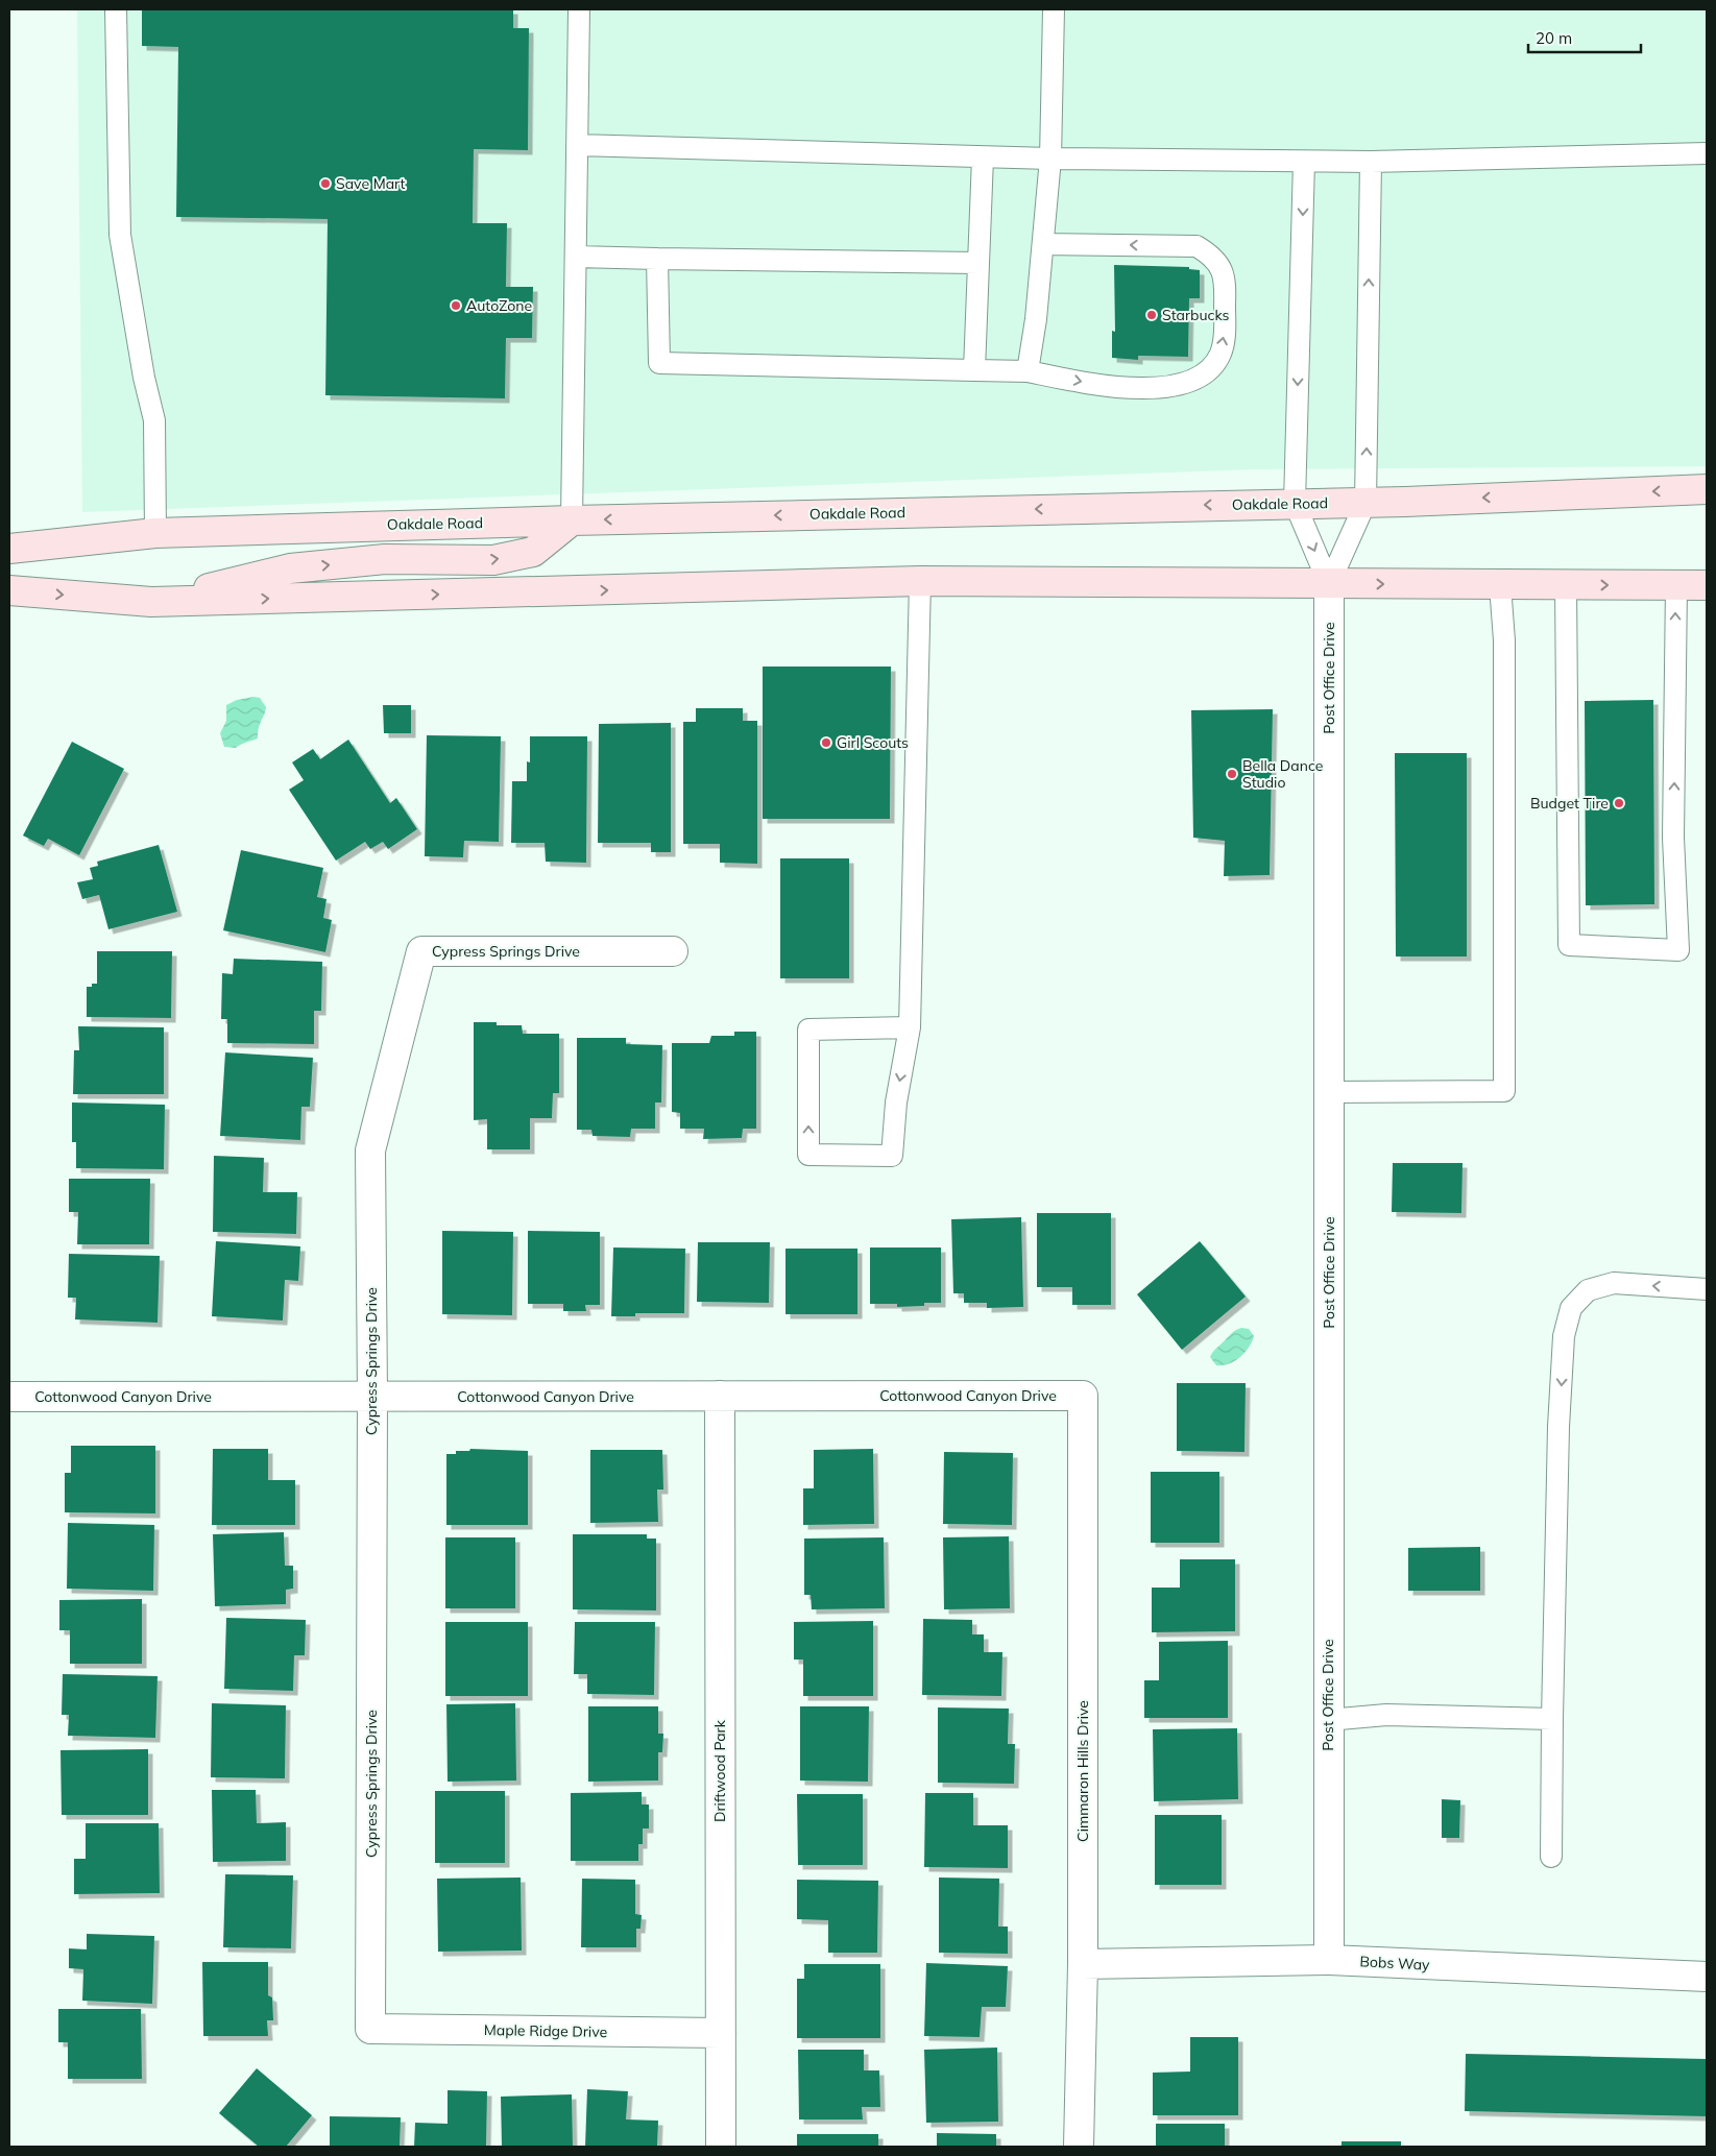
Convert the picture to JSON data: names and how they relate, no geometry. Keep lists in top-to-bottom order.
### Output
{
  "streets": {
    "main road": ["Oakdale Road"],
    "street": [
      "Post Office Drive",
      "Cypress Springs Drive",
      "Cottonwood Canyon Drive",
      "Driftwood Park",
      "Cimmaron Hills Drive",
      "Bobs Way",
      "Maple Ridge Drive"
    ]
  },
  "crossings": [
    ["Post Office Drive", "Bobs Way"],
    ["Cypress Springs Drive", "Cottonwood Canyon Drive"],
    ["Cypress Springs Drive", "Maple Ridge Drive"],
    ["Cottonwood Canyon Drive", "Driftwood Park"],
    ["Cottonwood Canyon Drive", "Cimmaron Hills Drive"],
    ["Driftwood Park", "Maple Ridge Drive"],
    ["Cimmaron Hills Drive", "Bobs Way"]
  ],
  "places": [
    "Save Mart",
    "AutoZone",
    "Starbucks",
    "Girl Scouts",
    "Bella Dance Studio",
    "Budget Tire"
  ],
  "scale_bar": "20 m"
}
